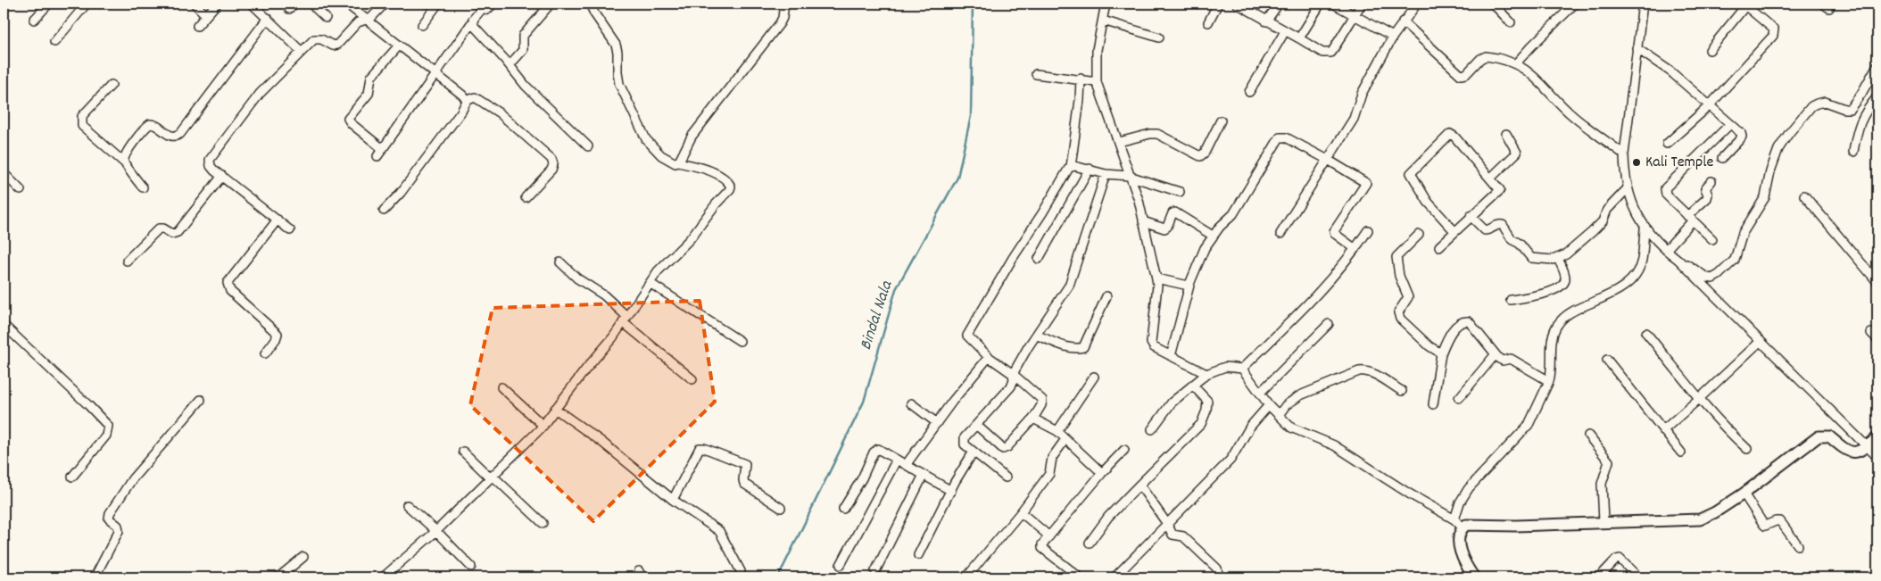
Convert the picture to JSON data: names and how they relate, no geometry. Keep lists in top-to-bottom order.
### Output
{
  "water": ["Bindal Nala"],
  "places": ["Kali Temple"]
}
